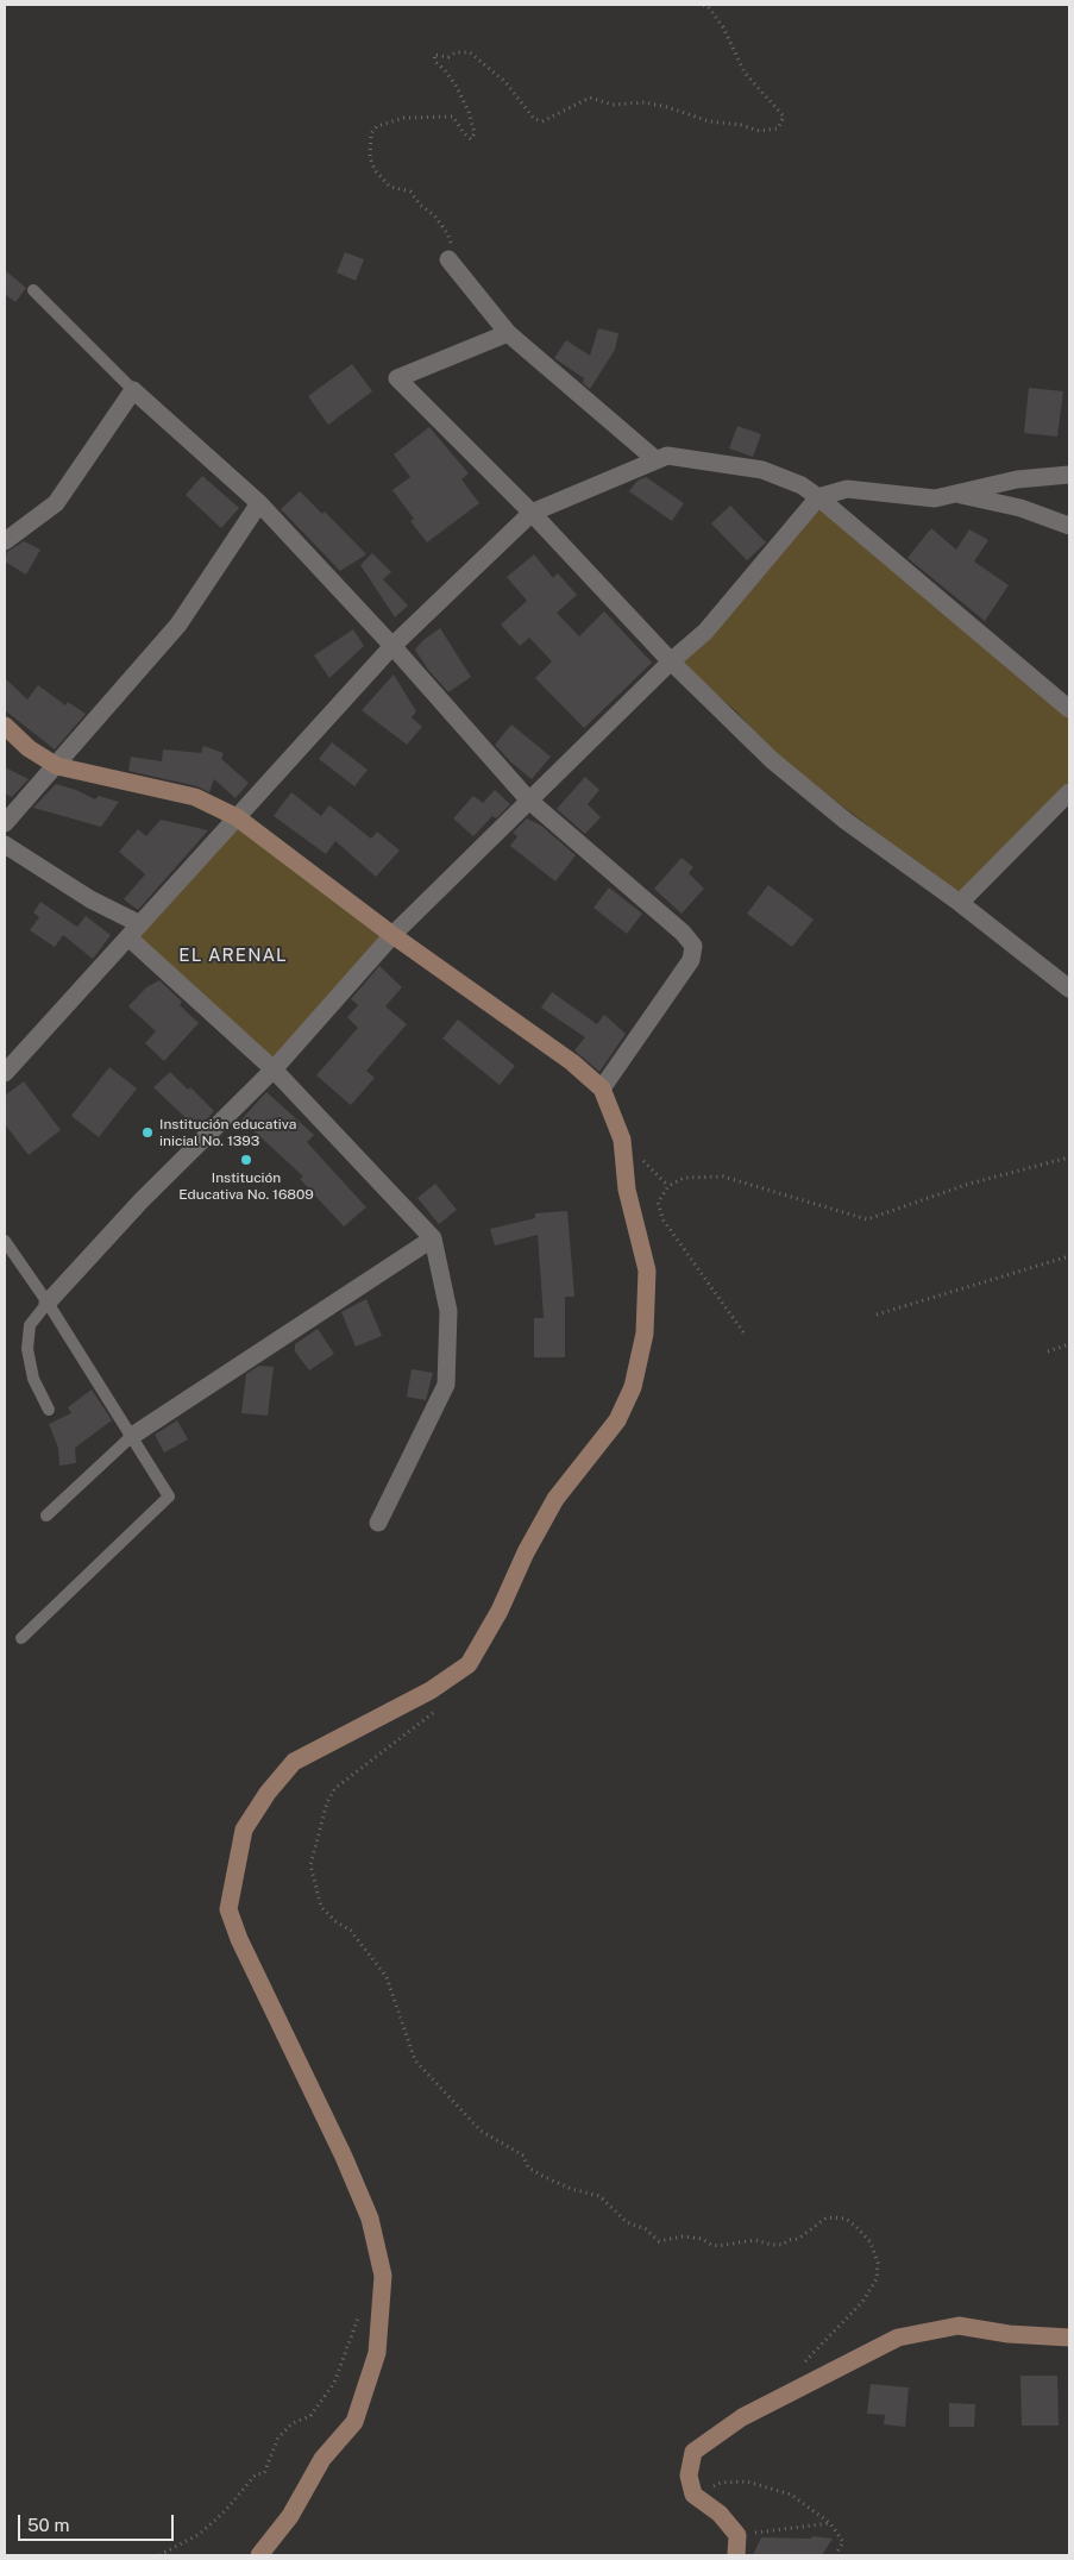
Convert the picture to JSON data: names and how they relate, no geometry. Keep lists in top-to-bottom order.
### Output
{
  "districts": ["EL ARENAL"],
  "places": ["Institución educativa inicial No. 1393", "Institución Educativa No. 16809"],
  "scale_bar": "50 m"
}
